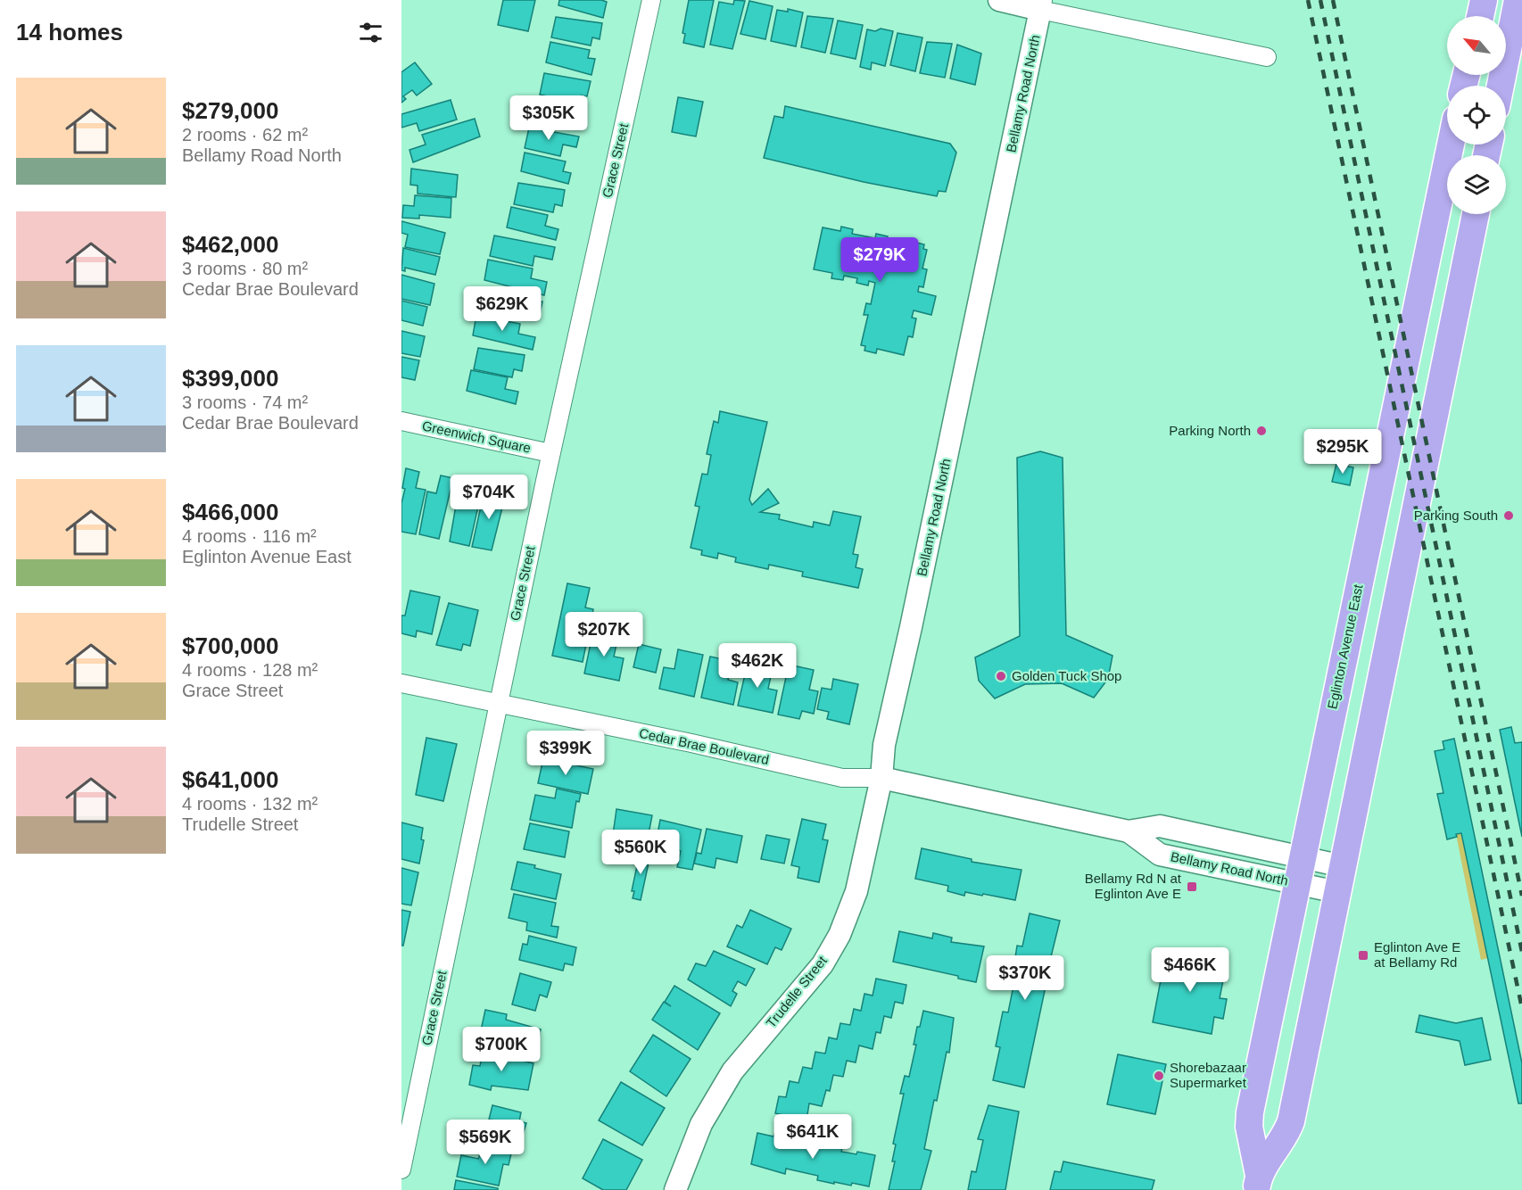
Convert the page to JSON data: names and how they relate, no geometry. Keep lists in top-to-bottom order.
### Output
{
  "streets": {
    "main road": ["Eglinton Avenue East"],
    "street": [
      "Bellamy Road North",
      "Grace Street",
      "Greenwich Square",
      "Cedar Brae Boulevard",
      "Trudelle Street"
    ]
  },
  "crossings": [
    ["Bellamy Road North", "Eglinton Avenue East"],
    ["Bellamy Road North", "Cedar Brae Boulevard"],
    ["Bellamy Road North", "Trudelle Street"],
    ["Grace Street", "Greenwich Square"],
    ["Grace Street", "Cedar Brae Boulevard"],
    ["Cedar Brae Boulevard", "Trudelle Street"]
  ],
  "places": {
    "other": [
      "Parking North",
      "Parking South",
      "Golden Tuck Shop",
      "Shorebazaar Supermarket"
    ],
    "transit": ["Bellamy Rd N at Eglinton Ave E", "Eglinton Ave E at Bellamy Rd"]
  },
  "north": "top left",
  "page": {
    "heading": "14 homes",
    "list": [
      {
        "name": "$279,000",
        "note": "2 rooms · 62 m² · Bellamy Road North"
      },
      {
        "name": "$462,000",
        "note": "3 rooms · 80 m² · Cedar Brae Boulevard"
      },
      {
        "name": "$399,000",
        "note": "3 rooms · 74 m² · Cedar Brae Boulevard"
      },
      {
        "name": "$466,000",
        "note": "4 rooms · 116 m² · Eglinton Avenue East"
      },
      {
        "name": "$700,000",
        "note": "4 rooms · 128 m² · Grace Street"
      },
      {
        "name": "$641,000",
        "note": "4 rooms · 132 m² · Trudelle Street"
      }
    ],
    "price": [
      "$305K",
      "$279K",
      "$629K",
      "$295K",
      "$704K",
      "$207K",
      "$462K",
      "$399K",
      "$560K",
      "$466K",
      "$370K",
      "$700K",
      "$641K",
      "$569K"
    ]
  }
}
